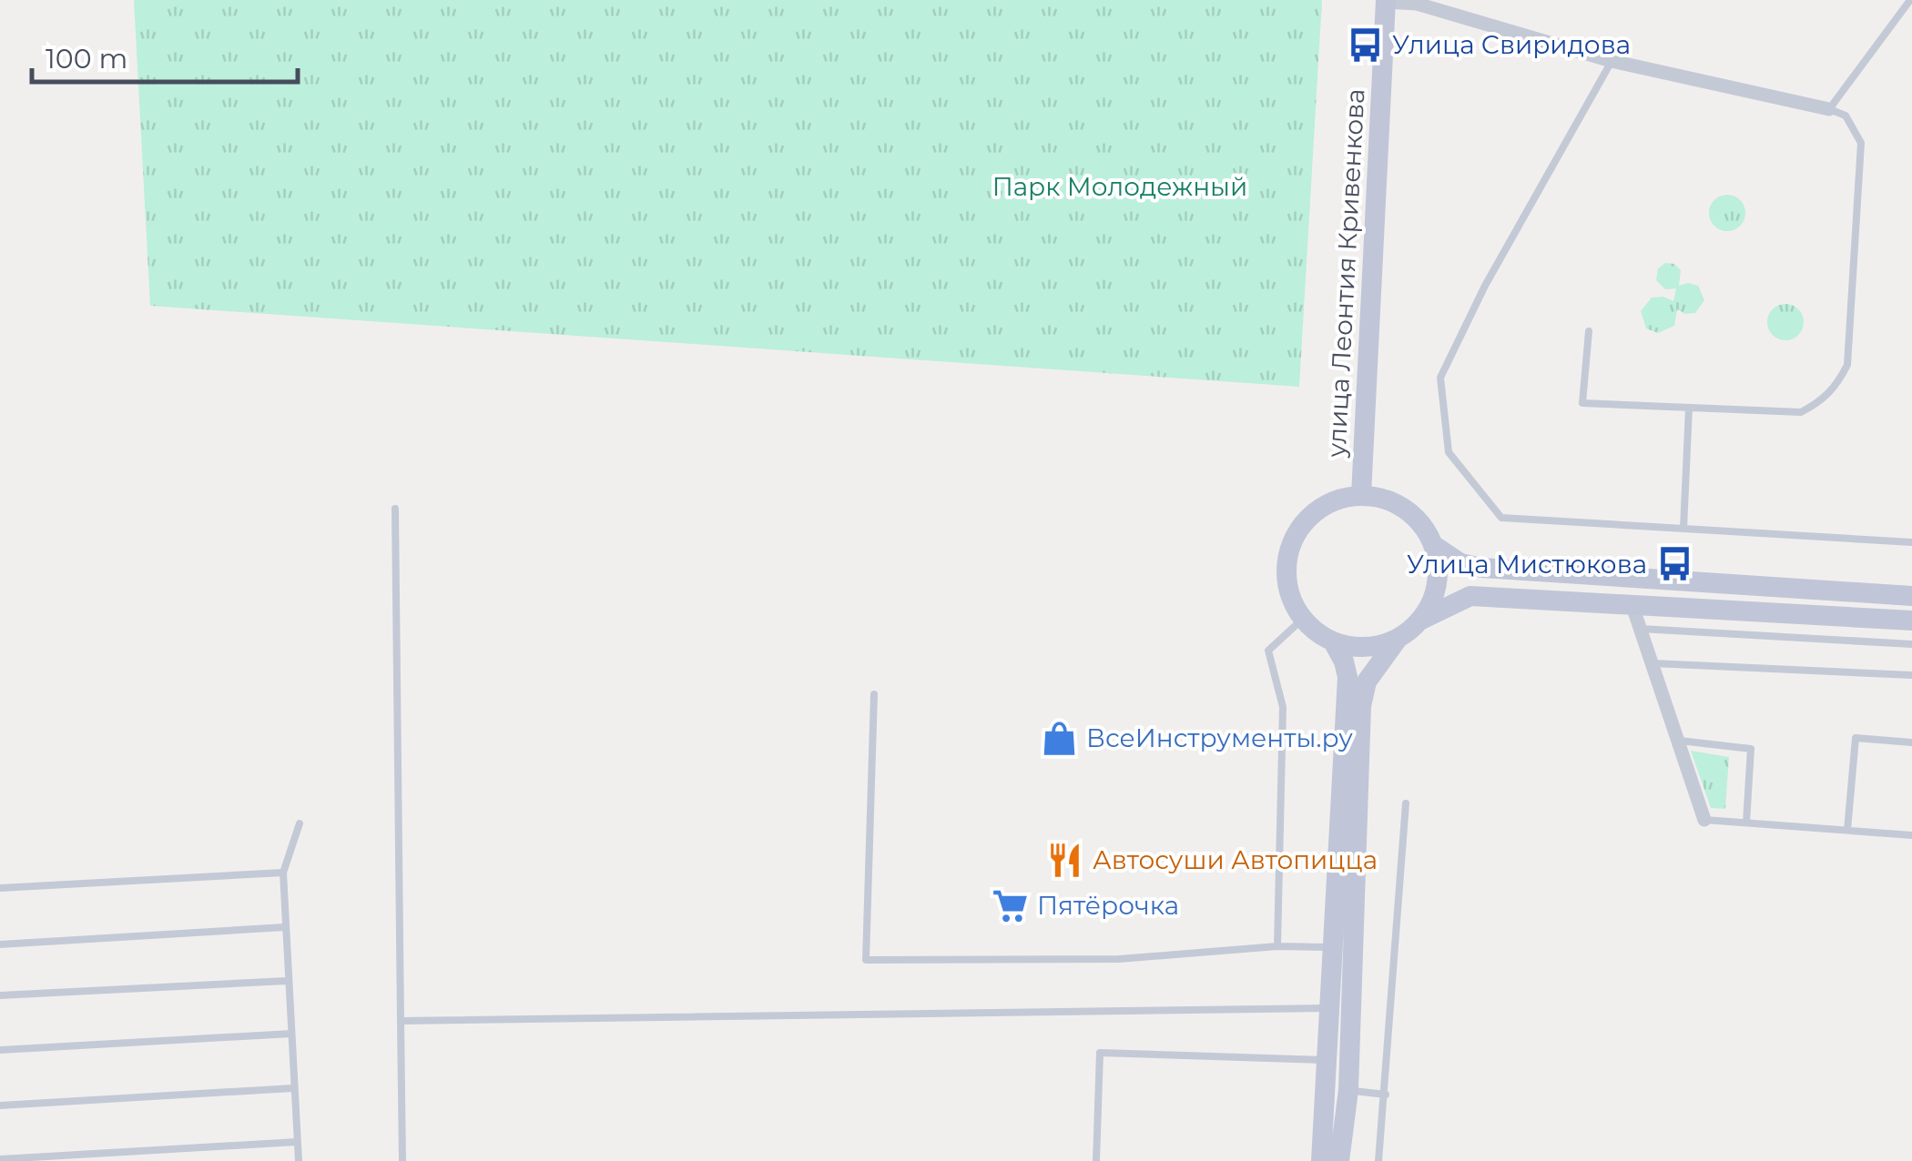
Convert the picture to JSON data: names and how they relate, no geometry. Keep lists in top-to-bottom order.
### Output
{
  "streets": {
    "street": ["улица Леонтия Кривенкова"]
  },
  "parks": ["Парк Молодежный"],
  "places": {
    "bus stop": ["Улица Свиридова", "Улица Мистюкова"],
    "shop": ["ВсеИнструменты.ру"],
    "restaurant": ["Автосуши Автопицца"],
    "supermarket": ["Пятёрочка"]
  },
  "scale_bar": "100 m"
}
